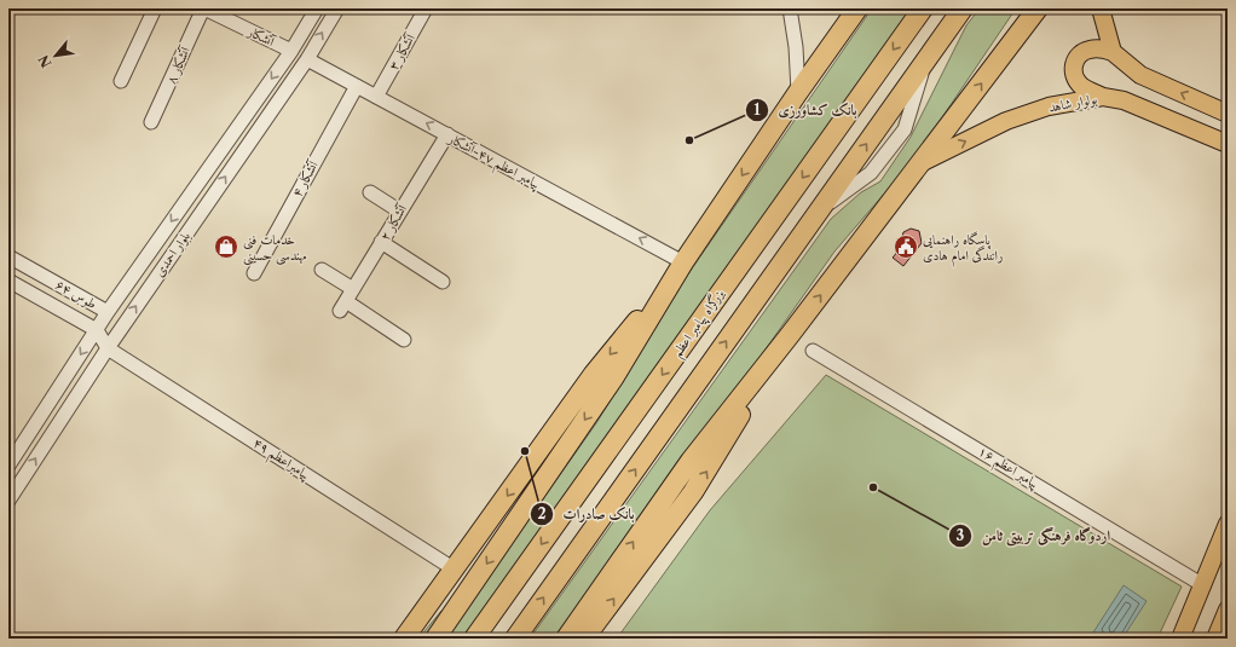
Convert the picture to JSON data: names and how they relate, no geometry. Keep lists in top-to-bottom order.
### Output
{
  "streets": {
    "highway": ["بزرگراه پیامبر اعظم"],
    "main road": ["بولوار شاهد"],
    "street": [
      "آتشکار",
      "آتشکار ۳",
      "آتشکار ۸",
      "پیامبر اعظم ۴۷-آتشکار",
      "آتشکار ۴",
      "آتشکار ۲",
      "بلوار احمدی",
      "طوس ۶۴",
      "پیامبراعظم ۴۹",
      "پیامبر اعظم ۱۶"
    ]
  },
  "crossings": [
    ["آتشکار", "آتشکار ۸"],
    ["آتشکار", "بلوار احمدی"],
    ["آتشکار ۳", "پیامبر اعظم ۴۷-آتشکار"],
    ["پیامبر اعظم ۴۷-آتشکار", "آتشکار ۴"],
    ["پیامبر اعظم ۴۷-آتشکار", "آتشکار ۲"],
    ["پیامبر اعظم ۴۷-آتشکار", "بلوار احمدی"],
    ["بلوار احمدی", "طوس ۶۴"],
    ["بلوار احمدی", "پیامبراعظم ۴۹"],
    ["طوس ۶۴", "پیامبراعظم ۴۹"]
  ],
  "one_way": ["بولوار شاهد", "پیامبر اعظم ۴۷-آتشکار"],
  "places": {
    "other": ["بانک کشاورزی", "بانک صادرات", "اردوگاه فرهنگی تربیتی ثامن"],
    "shop": ["خدمات فنی مهندسی حسینی"],
    "public building": ["پاسگاه راهنمایی رانندگی امام هادی"]
  },
  "north": "bottom left"
}
